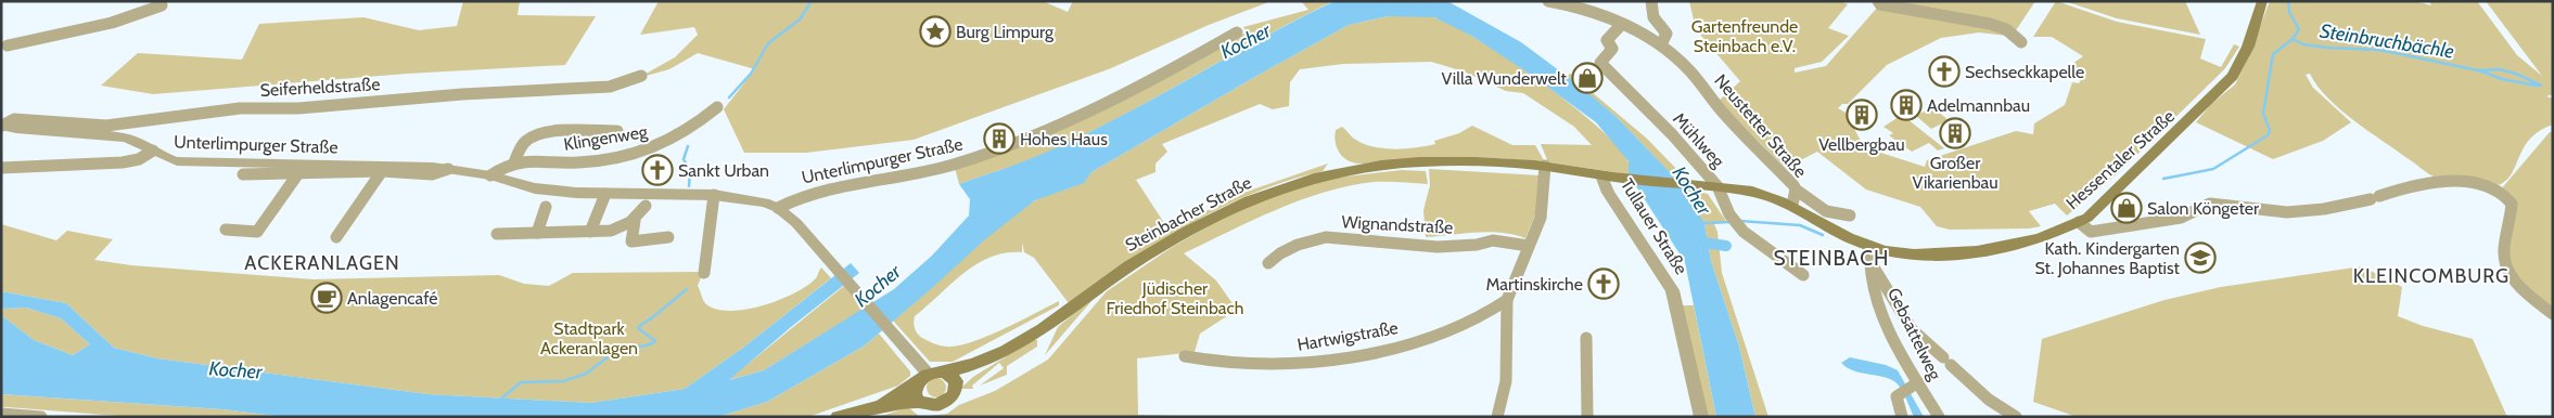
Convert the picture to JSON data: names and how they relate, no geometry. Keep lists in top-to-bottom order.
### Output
{
  "streets": {
    "main road": ["Hessentaler Straße", "Steinbacher Straße"],
    "street": [
      "Seiferheldstraße",
      "Neustetter Straße",
      "Klingenweg",
      "Mühlweg",
      "Unterlimpurger Straße",
      "Wignandstraße",
      "Tullauer Straße",
      "Gebsattelweg",
      "Hartwigstraße"
    ]
  },
  "crossings": [
    ["Neustetter Straße", "Mühlweg"],
    ["Neustetter Straße", "Hessentaler Straße"],
    ["Klingenweg", "Unterlimpurger Straße"],
    ["Mühlweg", "Hessentaler Straße"],
    ["Hessentaler Straße", "Steinbacher Straße"],
    ["Hessentaler Straße", "Gebsattelweg"],
    ["Steinbacher Straße", "Tullauer Straße"]
  ],
  "districts": ["STEINBACH", "ACKERANLAGEN", "KLEINCOMBURG"],
  "water": ["Kocher", "Steinbruchbächle"],
  "parks": ["Gartenfreunde Steinbach e.V.", "Jüdischer Friedhof Steinbach", "Stadtpark Ackeranlagen"],
  "places": {
    "place": ["Burg Limpurg"],
    "church": ["Sechseckkapelle", "Sankt Urban", "Martinskirche"],
    "shop": ["Villa Wunderwelt", "Salon Köngeter"],
    "building": [
      "Adelmannbau",
      "Vellbergbau",
      "Großer Vikarienbau",
      "Hohes Haus"
    ],
    "school or university": ["Kath. Kindergarten St. Johannes Baptist"],
    "cafe": ["Anlagencafé"]
  }
}
